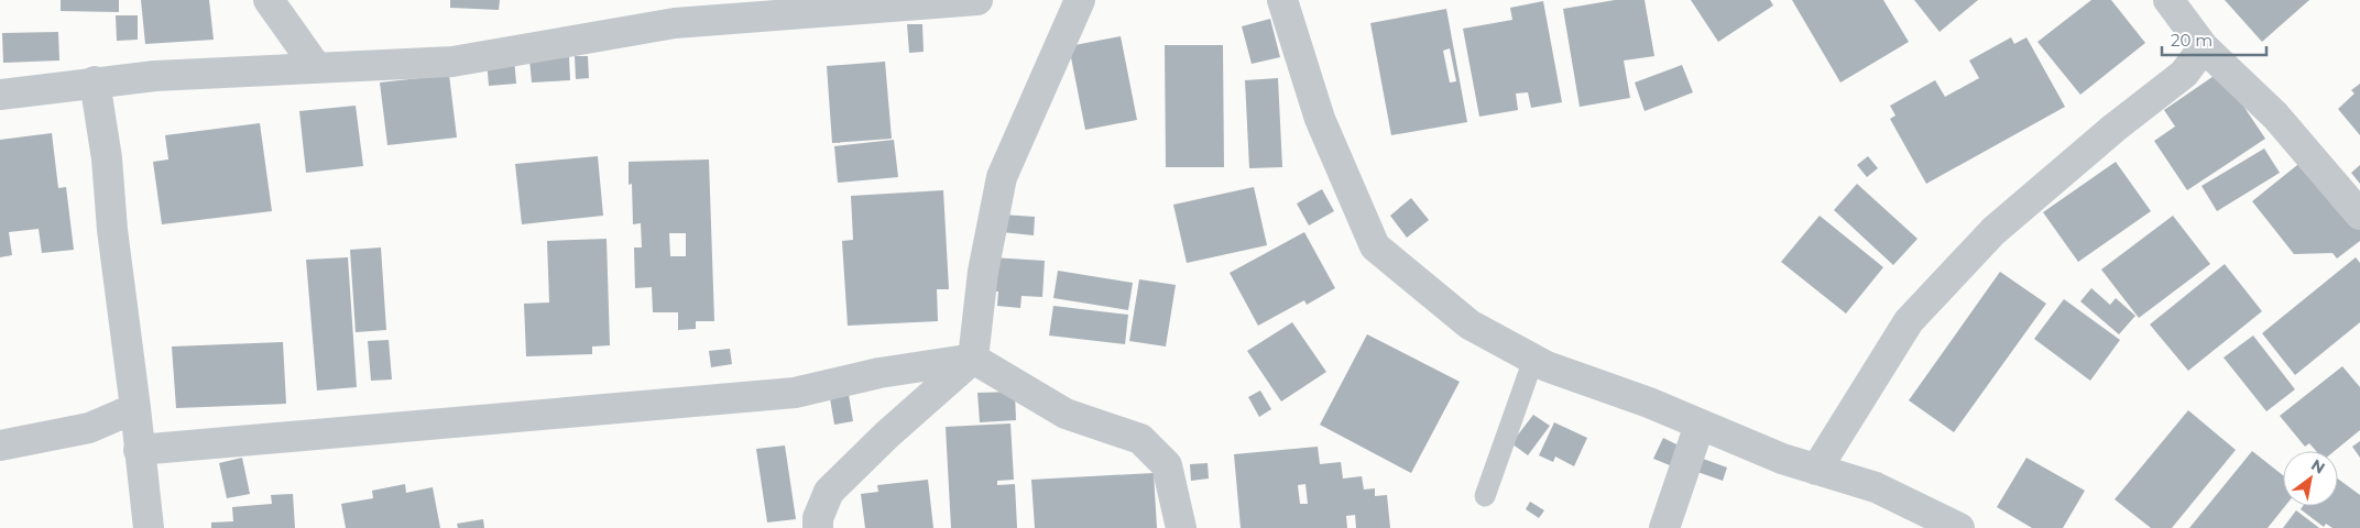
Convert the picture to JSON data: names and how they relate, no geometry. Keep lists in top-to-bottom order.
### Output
{
  "scale_bar": "20 m",
  "north": "top right"
}
